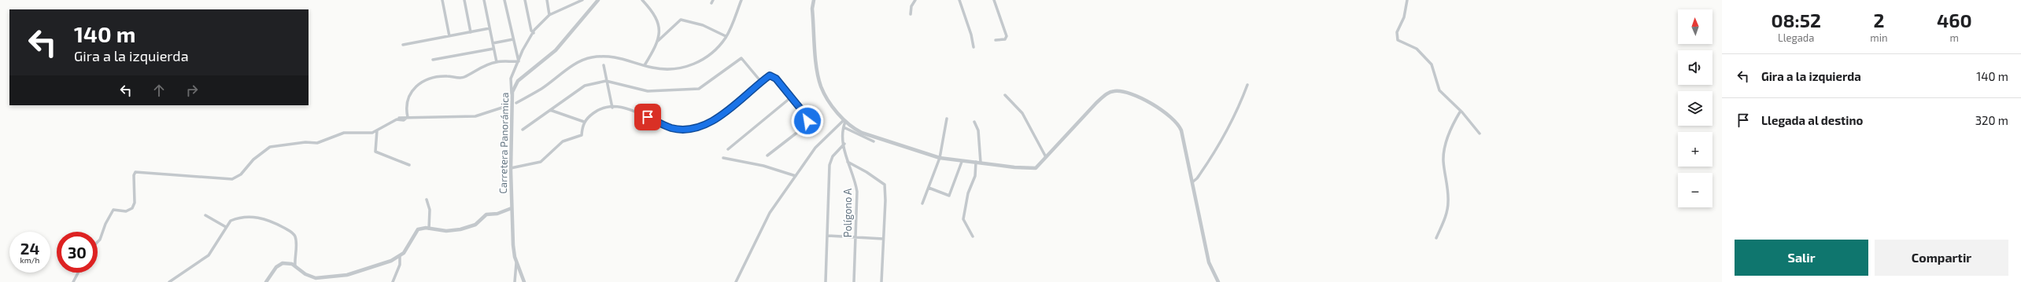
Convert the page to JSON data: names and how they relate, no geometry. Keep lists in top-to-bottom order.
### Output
{
  "streets": {
    "street": ["Carretera Panorámica", "Polígono A"]
  },
  "north": "top",
  "page": {
    "eta": [
      "08:52",
      "Llegada",
      "2",
      "min",
      "460",
      "m"
    ],
    "map_buttons": ["+", "−"],
    "turn": ["140 m", "Gira a la izquierda"],
    "list": [
      {
        "name": "Gira a la izquierda",
        "value": "140 m"
      },
      {
        "name": "Llegada al destino",
        "value": "320 m"
      }
    ],
    "speed": "24 km/h",
    "limit": "30",
    "buttons": ["Salir", "Compartir"]
  }
}
